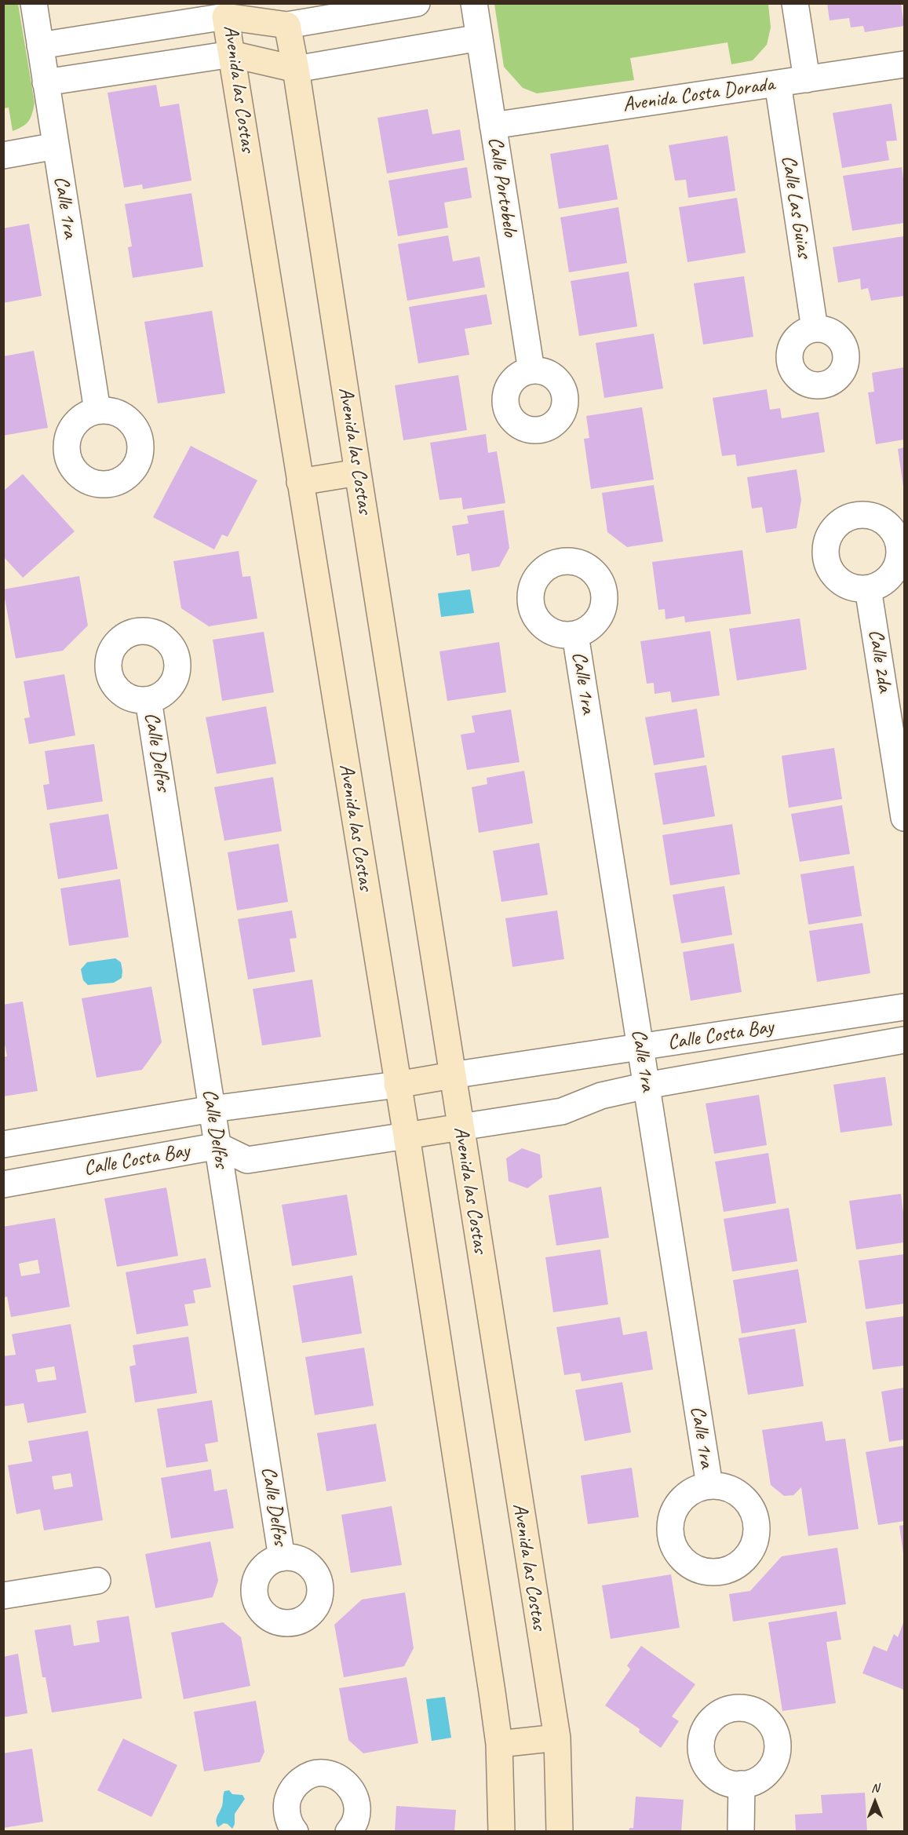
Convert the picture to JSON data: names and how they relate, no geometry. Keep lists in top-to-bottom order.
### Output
{
  "streets": {
    "street": [
      "Avenida las Costas",
      "Avenida Costa Dorada",
      "Calle Portobelo",
      "Calle Las Guias",
      "Calle 1ra",
      "Calle 2da",
      "Calle Delfos",
      "Calle Costa Bay"
    ]
  },
  "crossings": [
    ["Avenida las Costas", "Calle Costa Bay"],
    ["Avenida Costa Dorada", "Calle Portobelo"],
    ["Avenida Costa Dorada", "Calle Las Guias"],
    ["Calle 1ra", "Calle Costa Bay"],
    ["Calle Delfos", "Calle Costa Bay"]
  ],
  "north": "top"
}
